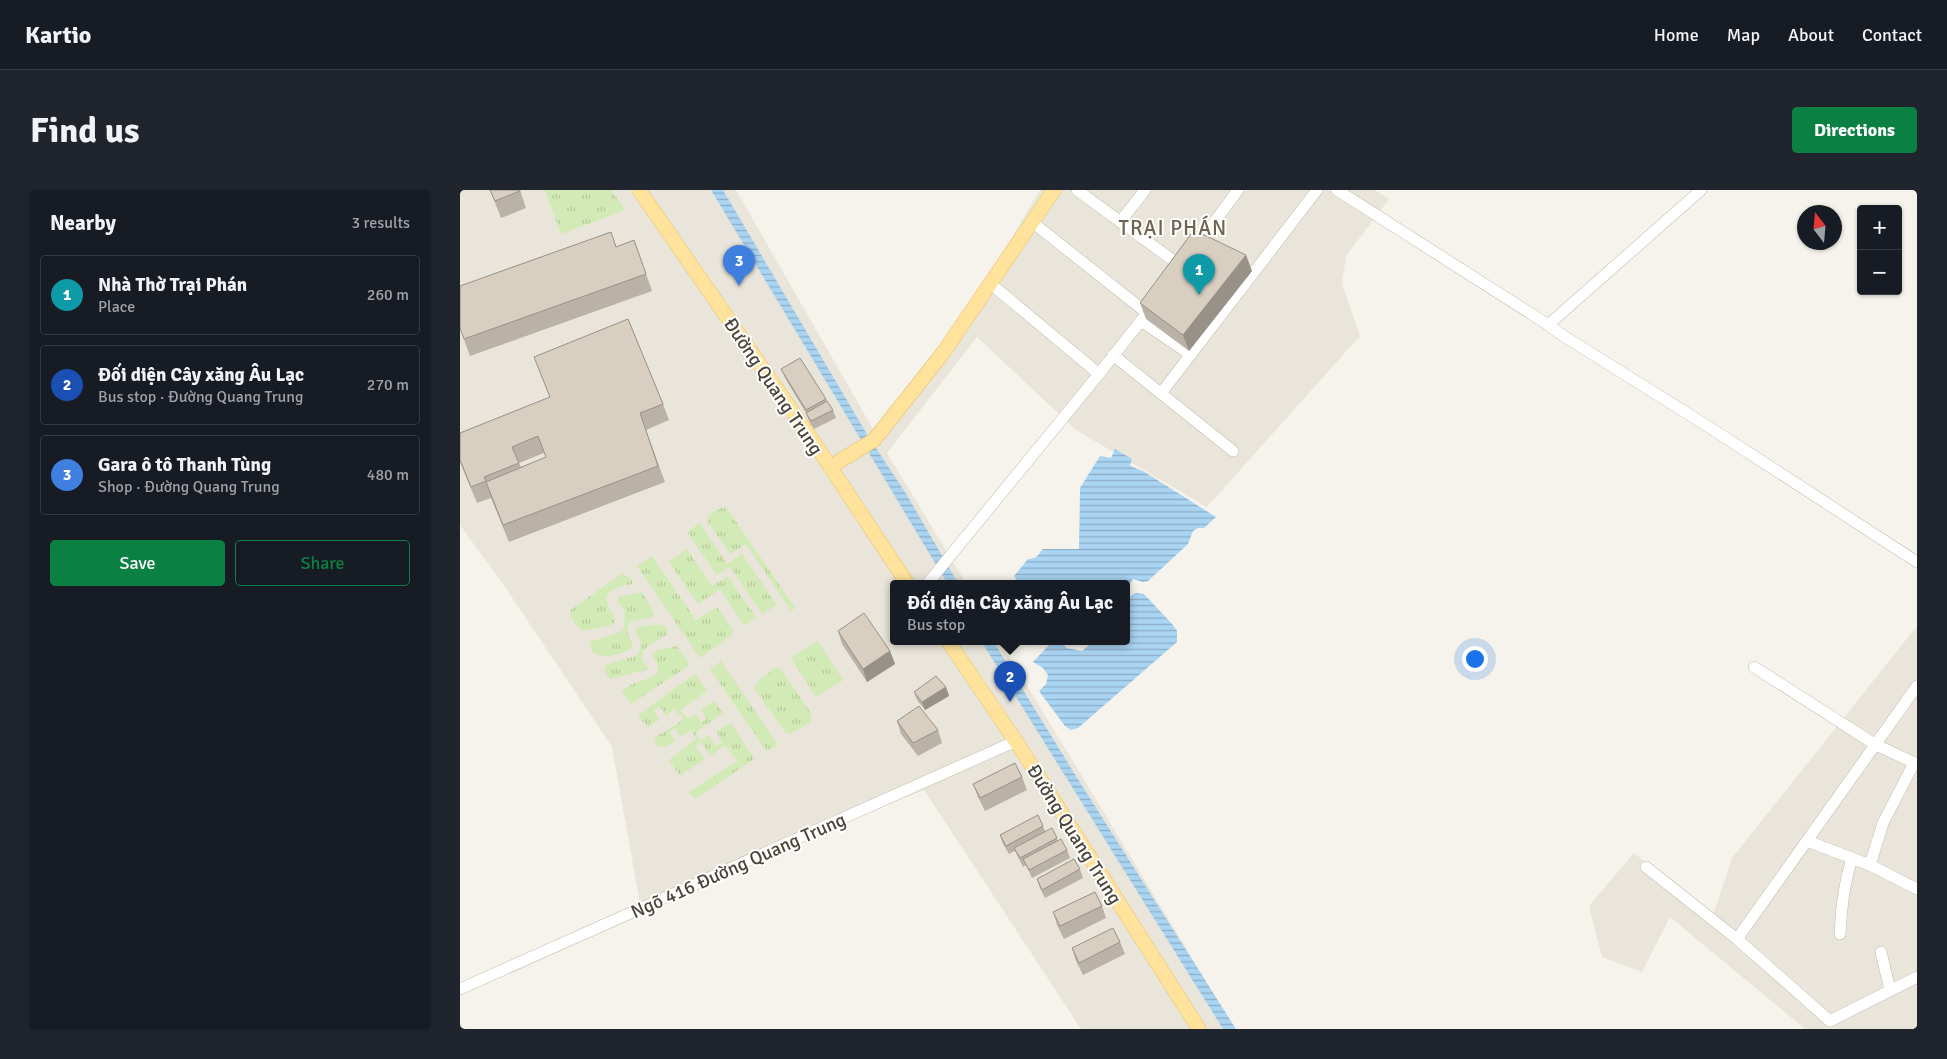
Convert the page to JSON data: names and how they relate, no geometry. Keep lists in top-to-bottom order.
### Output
{
  "streets": {
    "main road": ["Đường Quang Trung"],
    "street": ["Ngõ 416 Đường Quang Trung"]
  },
  "crossings": [
    ["Đường Quang Trung", "Ngõ 416 Đường Quang Trung"]
  ],
  "districts": ["TRẠI PHÁN"],
  "north": "top",
  "page": {
    "header": "Kartio",
    "nav": [
      "Home",
      "Map",
      "About",
      "Contact"
    ],
    "buttons": [
      "Directions",
      ["Save", "Share"]
    ],
    "title": "Find us",
    "heading": ["Nearby", "3 results"],
    "map_buttons": ["+", "−"],
    "pins": ["3", "1", "2"],
    "list": [
      {
        "mark": "1",
        "name": "Nhà Thờ Trại Phán",
        "note": "Place",
        "value": "260 m"
      },
      {
        "mark": "2",
        "name": "Đối diện Cây xăng Âu Lạc",
        "note": "Bus stop · Đường Quang Trung",
        "value": "270 m"
      },
      {
        "mark": "3",
        "name": "Gara ô tô Thanh Tùng",
        "note": "Shop · Đường Quang Trung",
        "value": "480 m"
      }
    ],
    "popup": ["Đối diện Cây xăng Âu Lạc", "Bus stop"]
  }
}
